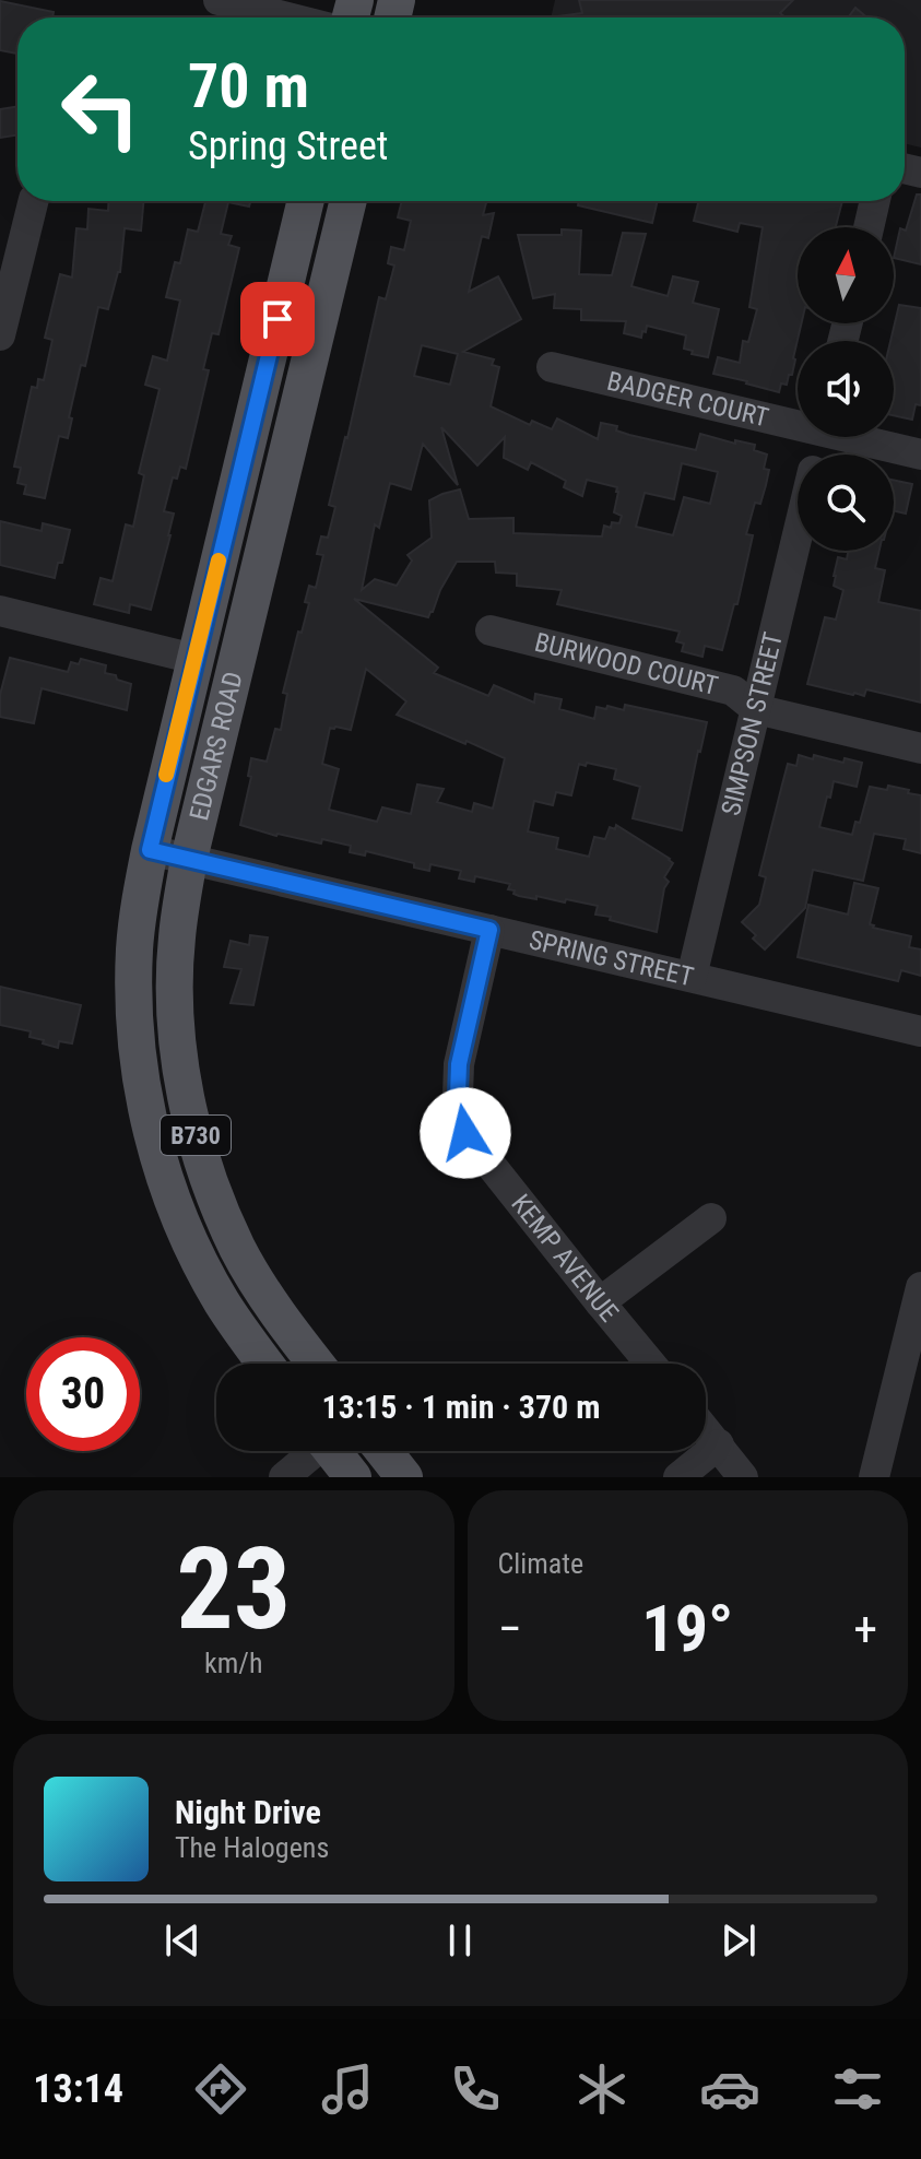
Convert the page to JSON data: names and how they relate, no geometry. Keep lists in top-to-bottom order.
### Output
{
  "streets": {
    "main road": ["EDGARS ROAD", "B730"],
    "street": [
      "BADGER COURT",
      "BURWOOD COURT",
      "SIMPSON STREET",
      "SPRING STREET",
      "KEMP AVENUE"
    ]
  },
  "crossings": [
    ["BURWOOD COURT", "SIMPSON STREET"],
    ["SIMPSON STREET", "SPRING STREET"],
    ["EDGARS ROAD", "SPRING STREET"],
    ["SPRING STREET", "KEMP AVENUE"]
  ],
  "north": "top",
  "page": {
    "turn": ["70 m", "Spring Street"],
    "limit": "30",
    "trip": "13:15 · 1 min · 370 m",
    "tile": [
      ["23", "km/h"],
      "Climate"
    ],
    "heat": ["−", "19°", "+"],
    "song": ["Night Drive", "The Halogens"],
    "tabs": "13:14"
  }
}
